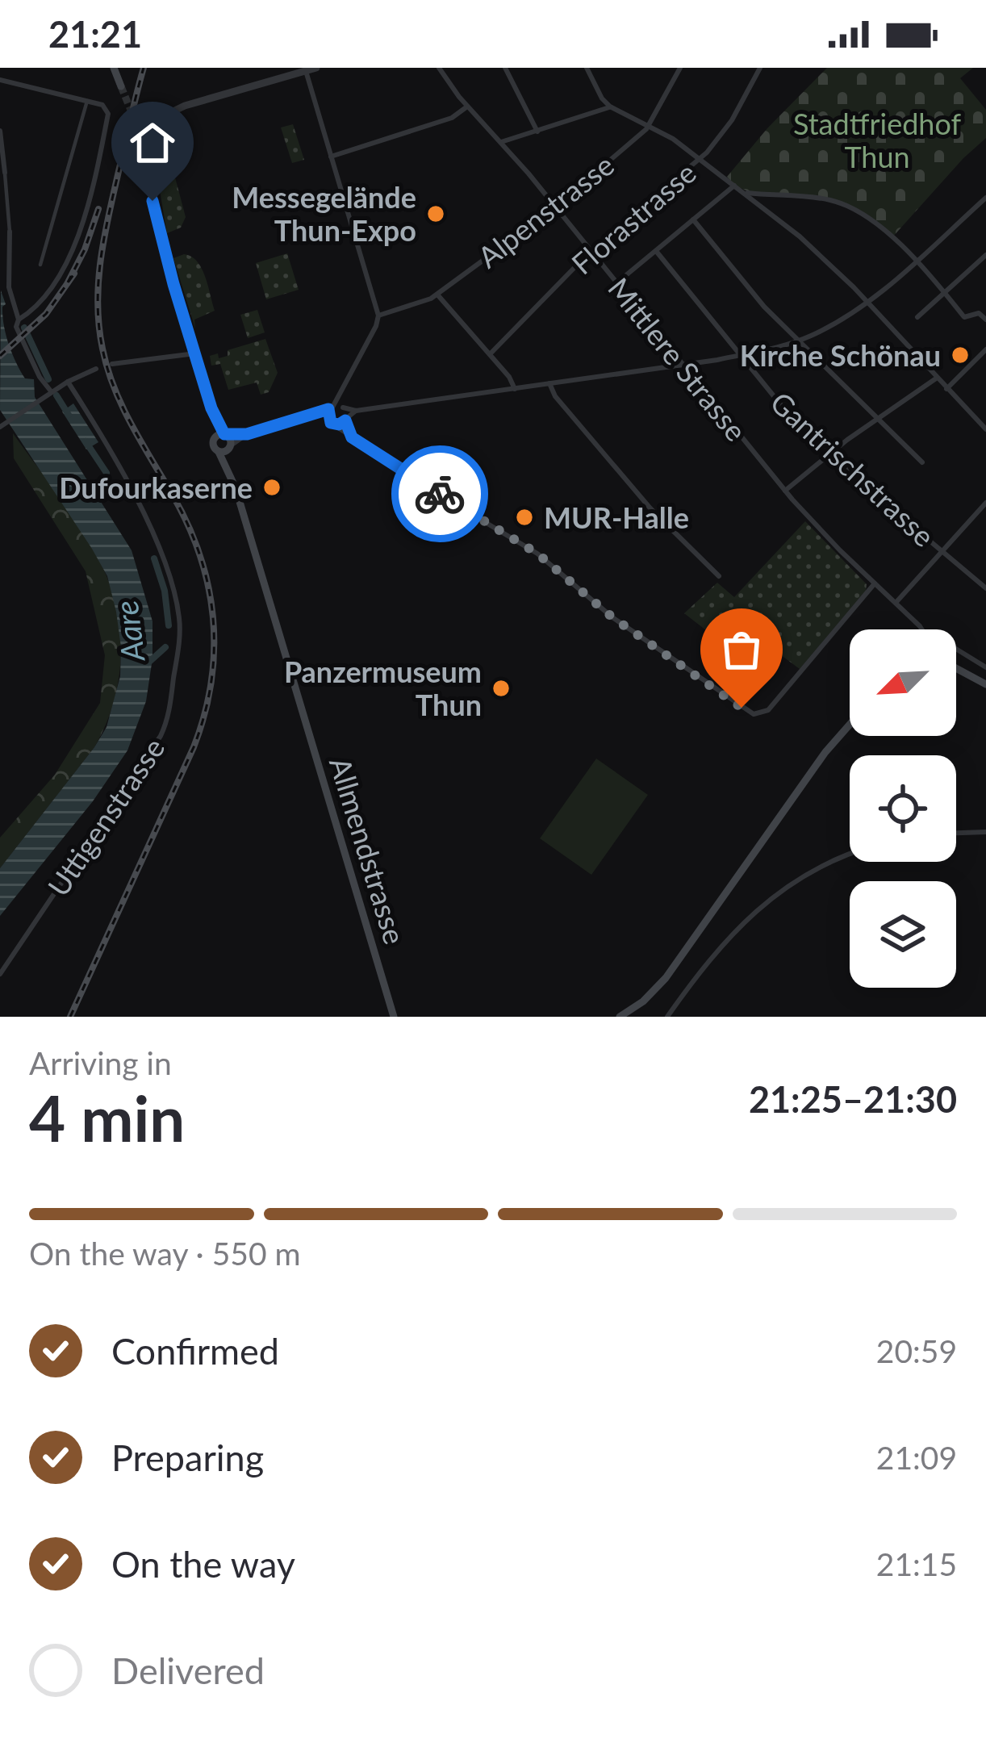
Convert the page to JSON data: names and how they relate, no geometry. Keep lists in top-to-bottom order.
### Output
{
  "streets": {
    "main road": ["Allmendstrasse"],
    "street": [
      "Alpenstrasse",
      "Florastrasse",
      "Mittlere Strasse",
      "Gantrischstrasse",
      "Uttigenstrasse"
    ]
  },
  "crossings": [
    ["Alpenstrasse", "Mittlere Strasse"],
    ["Florastrasse", "Mittlere Strasse"]
  ],
  "water": ["Aare"],
  "parks": ["Stadtfriedhof Thun"],
  "places": [
    "Messegelände Thun-Expo",
    "Kirche Schönau",
    "Dufourkaserne",
    "MUR-Halle",
    "Panzermuseum Thun"
  ],
  "north": "bottom left",
  "page": {
    "status": "21:21",
    "heading": ["4 min", "Arriving in", "21:25–21:30"],
    "bar": "On the way · 550 m",
    "list": [
      ["Confirmed", "20:59"],
      ["Preparing", "21:09"],
      ["On the way", "21:15"],
      "Delivered"
    ]
  }
}
